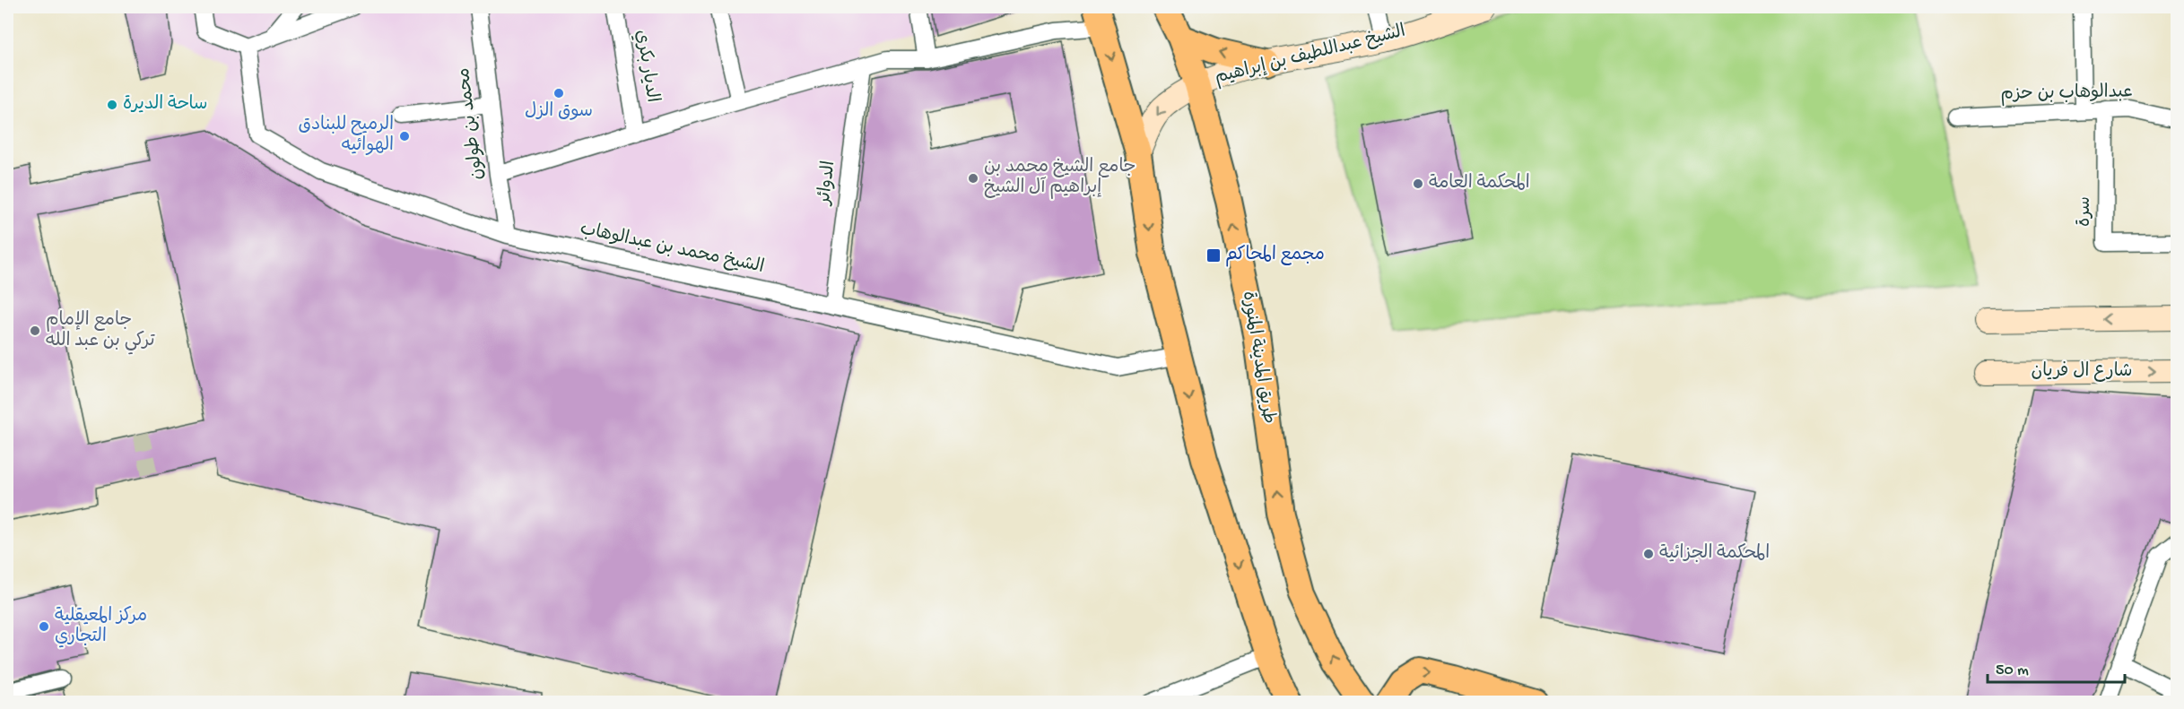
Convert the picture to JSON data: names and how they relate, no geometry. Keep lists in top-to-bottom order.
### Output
{
  "streets": {
    "main road": ["طريق المدينة المنورة"],
    "street": [
      "الشيخ عبداللطيف بن إبراهيم",
      "الديار بكري",
      "عبدالوهاب بن حزم",
      "محمد بن طولون",
      "الدوائر",
      "سرة",
      "الشيخ محمد بن عبدالوهاب",
      "شارع ال فريان"
    ]
  },
  "crossings": [
    ["الشيخ عبداللطيف بن إبراهيم", "طريق المدينة المنورة"],
    ["عبدالوهاب بن حزم", "سرة"],
    ["محمد بن طولون", "الشيخ محمد بن عبدالوهاب"],
    ["الدوائر", "الشيخ محمد بن عبدالوهاب"]
  ],
  "places": {
    "other": [
      "سوق الزل",
      "ساحة الديرة",
      "الرميح للبنادق الهوائيه",
      "جامع الشيخ محمد بن إبراهيم آل الشيخ",
      "المحكمة العامة",
      "جامع الإمام تركي بن عبد الله",
      "المحكمة الجزائية",
      "مركز المعيقلية التجاري"
    ],
    "transit": ["مجمع المحاكم"]
  },
  "scale_bar": "50 m"
}
